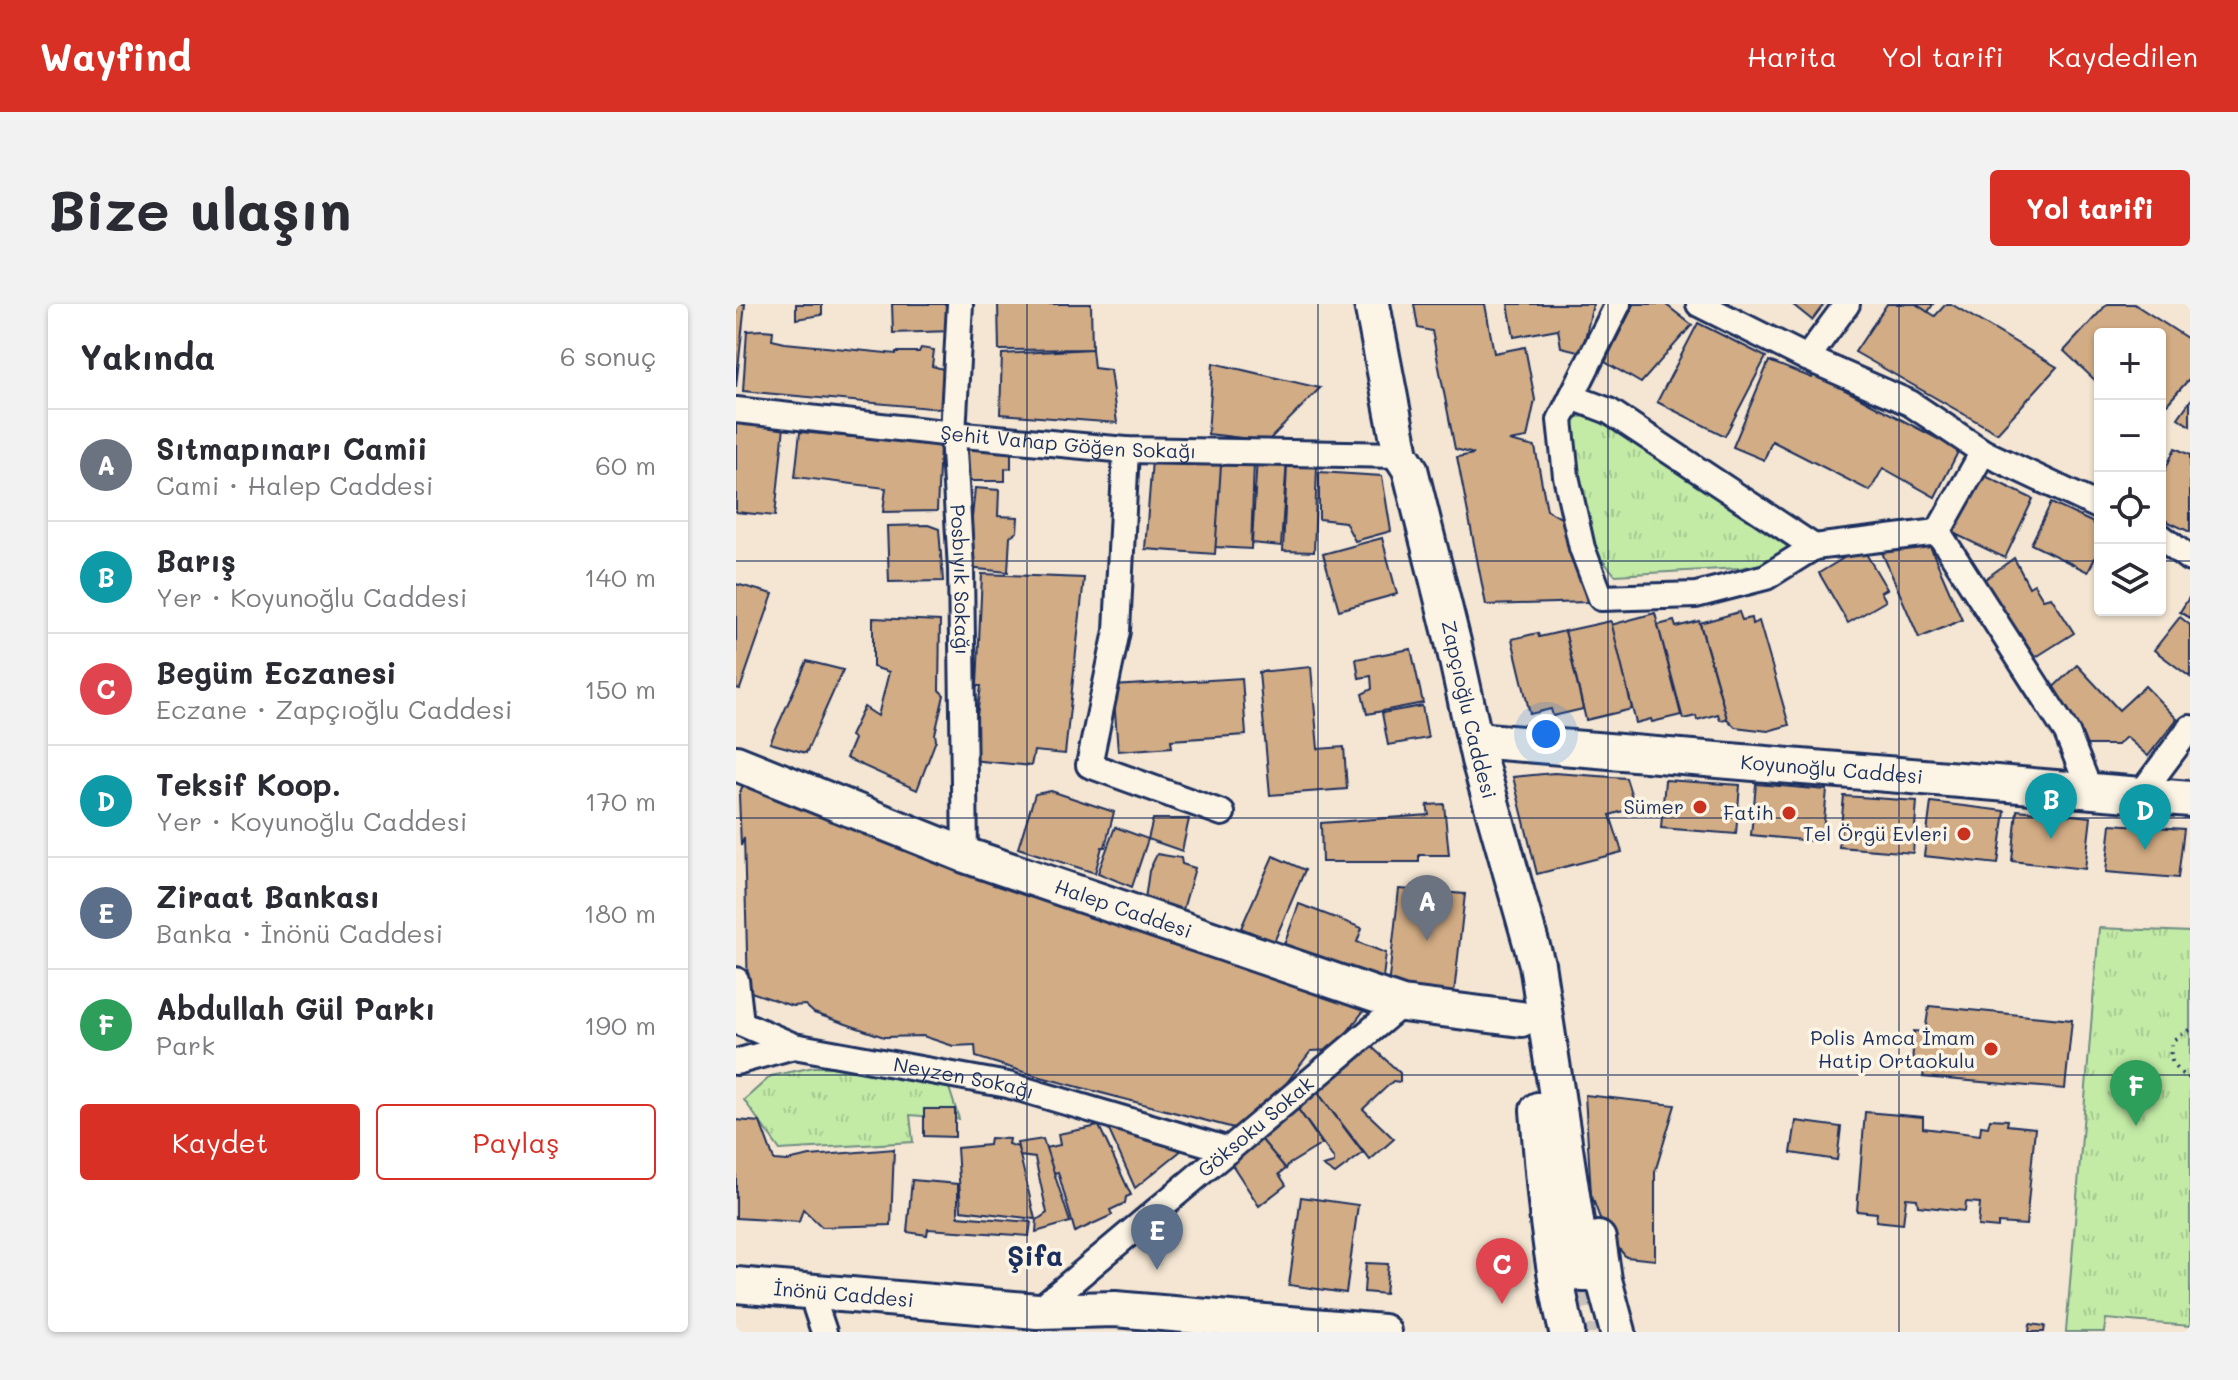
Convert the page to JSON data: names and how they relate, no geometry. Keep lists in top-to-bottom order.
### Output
{
  "streets": {
    "main road": [
      "Zapçıoğlu Caddesi",
      "Koyunoğlu Caddesi",
      "Halep Caddesi",
      "İnönü Caddesi"
    ],
    "street": [
      "Şehit Vahap Göğen Sokağı",
      "Posbıyık Sokağı",
      "Neyzen Sokağı",
      "Göksoku Sokak"
    ]
  },
  "crossings": [
    ["Şehit Vahap Göğen Sokağı", "Posbıyık Sokağı"],
    ["Şehit Vahap Göğen Sokağı", "Zapçıoğlu Caddesi"],
    ["Posbıyık Sokağı", "Halep Caddesi"],
    ["Zapçıoğlu Caddesi", "Koyunoğlu Caddesi"],
    ["Zapçıoğlu Caddesi", "Halep Caddesi"],
    ["Halep Caddesi", "Göksoku Sokak"],
    ["Neyzen Sokağı", "Göksoku Sokak"],
    ["Göksoku Sokak", "İnönü Caddesi"]
  ],
  "districts": ["Şifa"],
  "places": [
    "Sümer",
    "Fatih",
    "Tel Örgü Evleri",
    "Polis Amca İmam Hatip Ortaokulu"
  ],
  "page": {
    "header": "Wayfind",
    "nav": ["Harita", "Yol tarifi", "Kaydedilen"],
    "buttons": [
      "Yol tarifi",
      ["Kaydet", "Paylaş"]
    ],
    "title": "Bize ulaşın",
    "heading": ["Yakında", "6 sonuç"],
    "map_buttons": ["+", "−"],
    "list": [
      {
        "mark": "A",
        "name": "Sıtmapınarı Camii",
        "note": "Cami · Halep Caddesi",
        "value": "60 m"
      },
      {
        "mark": "B",
        "name": "Barış",
        "note": "Yer · Koyunoğlu Caddesi",
        "value": "140 m"
      },
      {
        "mark": "C",
        "name": "Begüm Eczanesi",
        "note": "Eczane · Zapçıoğlu Caddesi",
        "value": "150 m"
      },
      {
        "mark": "D",
        "name": "Teksif Koop.",
        "note": "Yer · Koyunoğlu Caddesi",
        "value": "170 m"
      },
      {
        "mark": "E",
        "name": "Ziraat Bankası",
        "note": "Banka · İnönü Caddesi",
        "value": "180 m"
      },
      {
        "mark": "F",
        "name": "Abdullah Gül Parkı",
        "note": "Park",
        "value": "190 m"
      }
    ],
    "pins": [
      "B",
      "D",
      "A",
      "F",
      "E",
      "C"
    ]
  }
}
